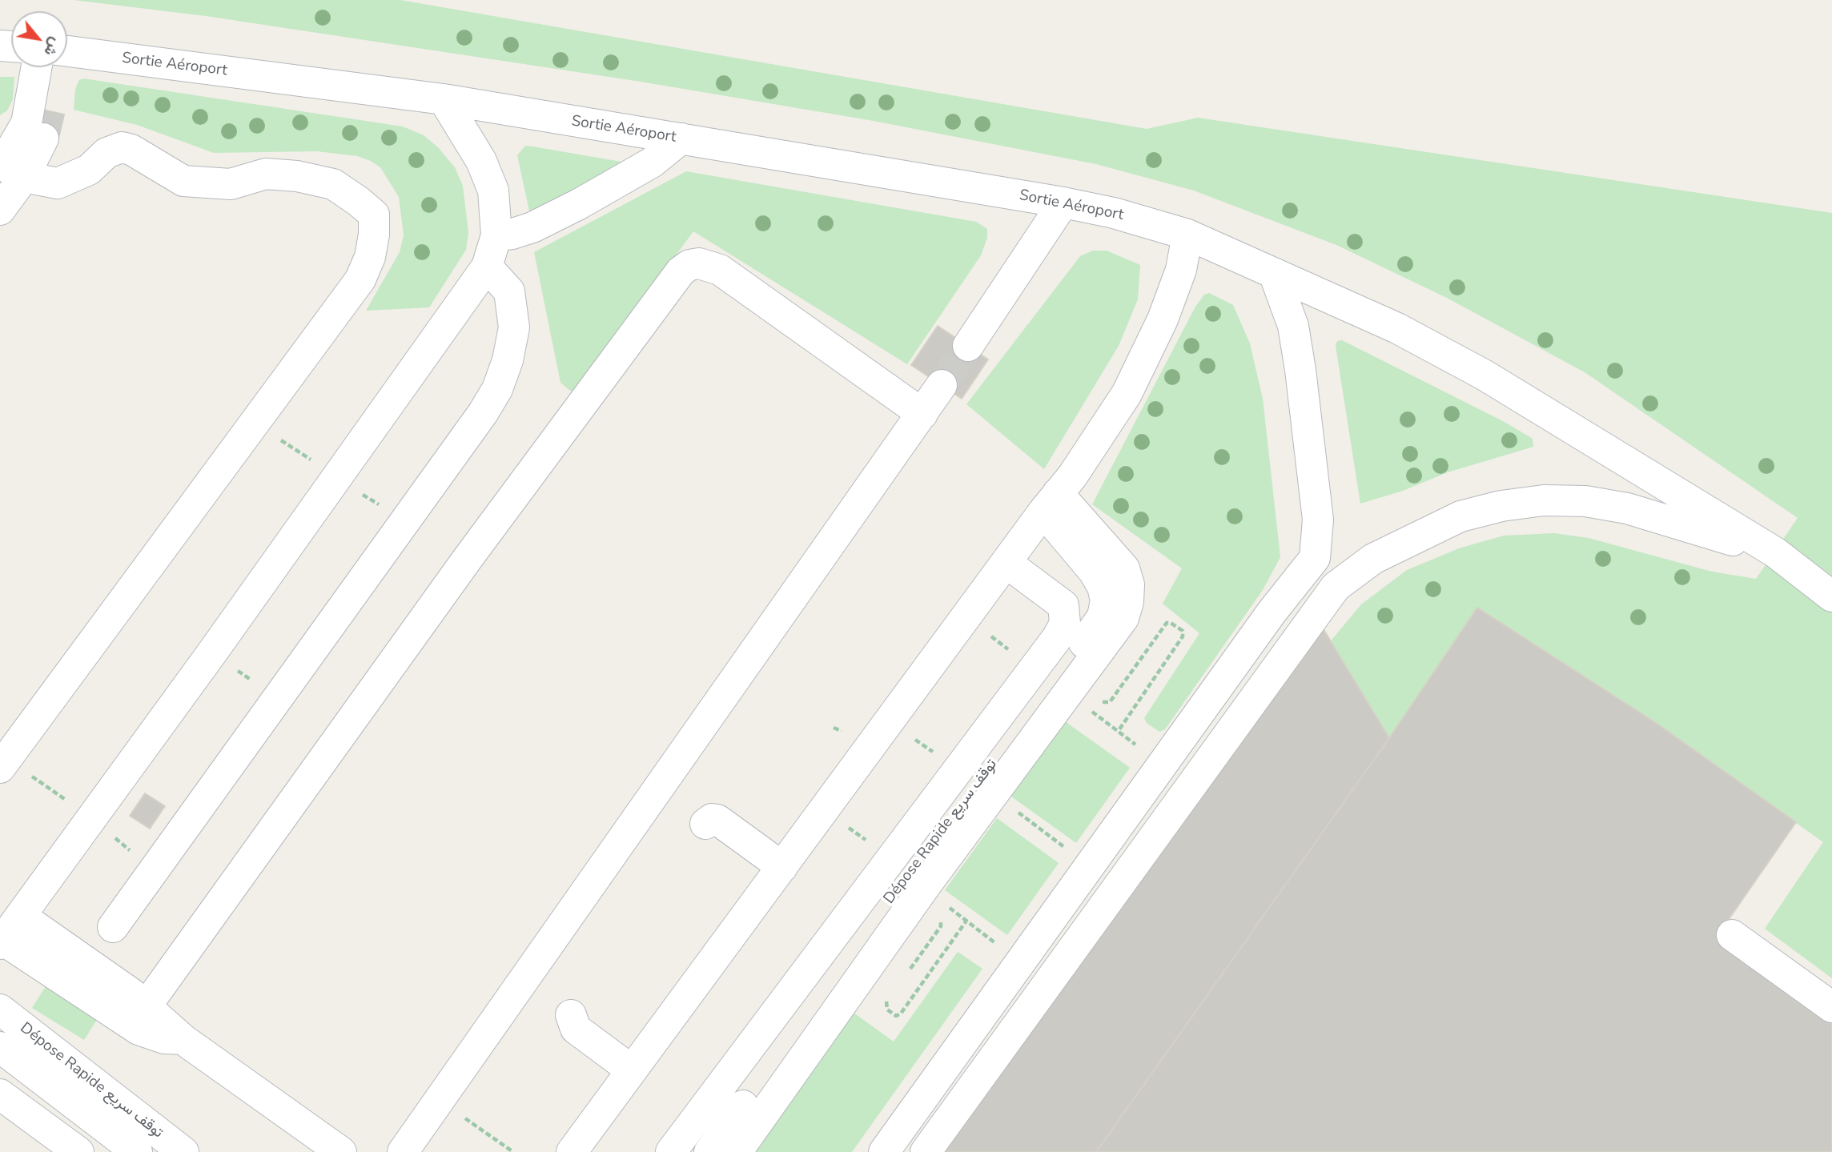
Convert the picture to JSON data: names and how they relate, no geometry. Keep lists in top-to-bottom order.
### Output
{
  "streets": {
    "street": ["Sortie Aéroport", "Dépose Rapide توقف سريع"]
  },
  "north": "bottom right"
}
